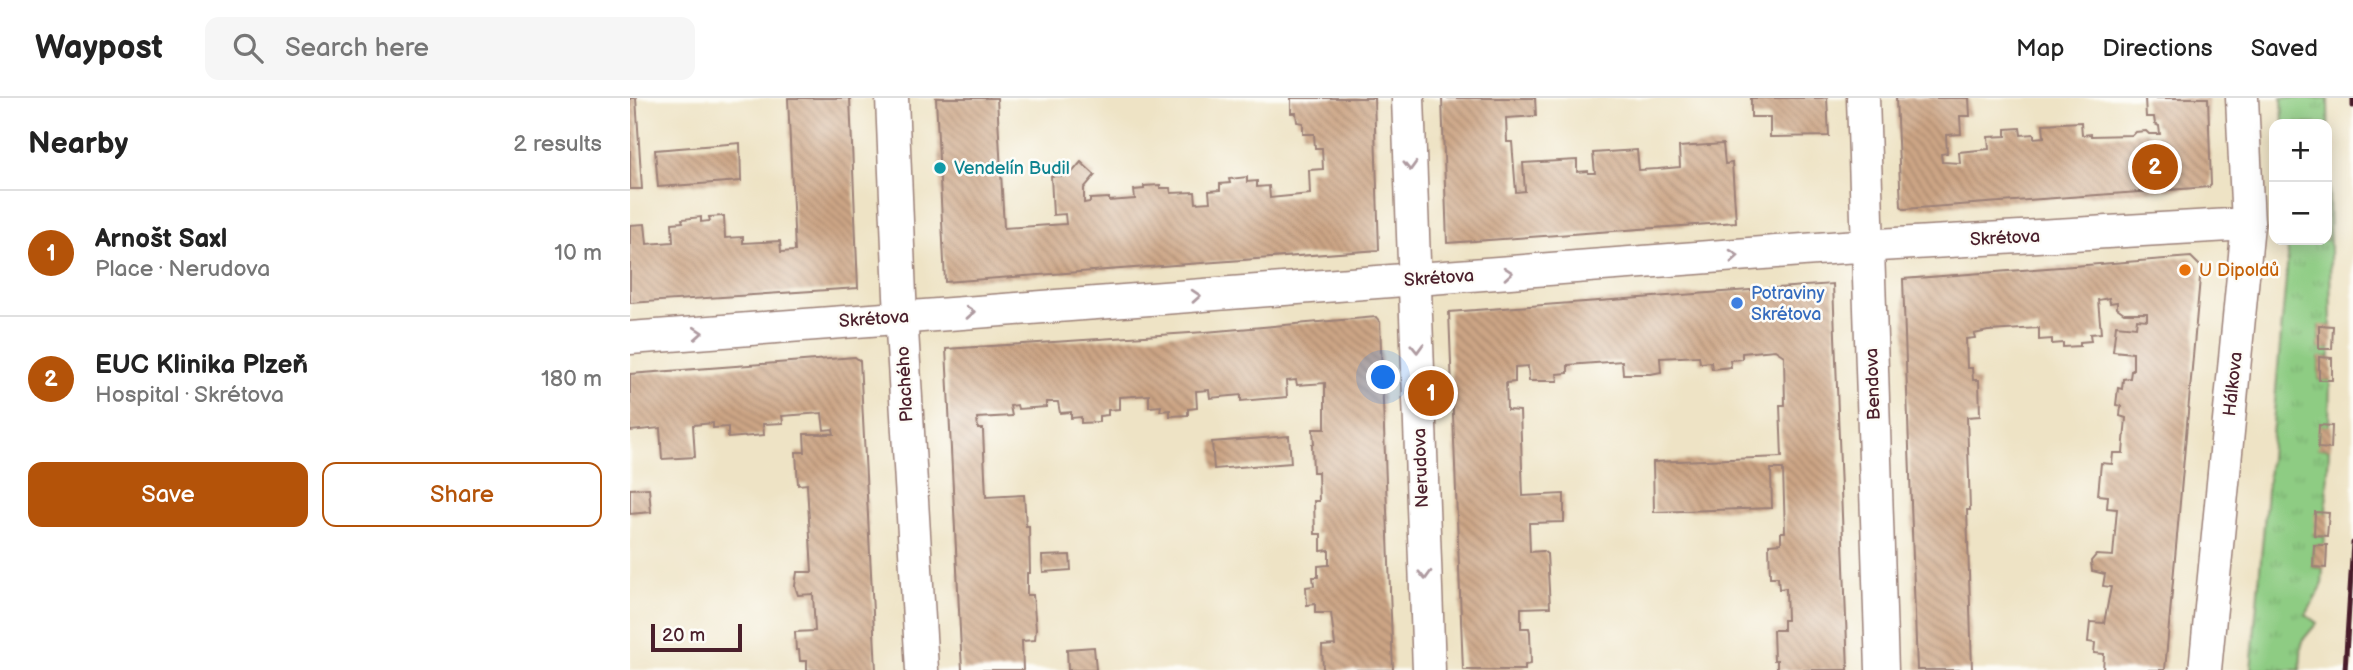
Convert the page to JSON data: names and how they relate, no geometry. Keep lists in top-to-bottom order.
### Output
{
  "streets": {
    "street": [
      "Skrétova",
      "Plachého",
      "Bendova",
      "Hálkova",
      "Nerudova"
    ]
  },
  "crossings": [
    ["Skrétova", "Plachého"],
    ["Skrétova", "Bendova"],
    ["Skrétova", "Hálkova"],
    ["Skrétova", "Nerudova"]
  ],
  "one_way": ["Skrétova", "Nerudova"],
  "places": ["Vendelín Budil", "U Dipoldů", "Potraviny Skrétova"],
  "scale_bar": "20 m",
  "page": {
    "header": "Waypost",
    "search": "Search here",
    "nav": ["Map", "Directions", "Saved"],
    "heading": ["Nearby", "2 results"],
    "map_buttons": ["+", "−"],
    "pins": ["2", "1"],
    "list": [
      {
        "mark": "1",
        "name": "Arnošt Saxl",
        "note": "Place · Nerudova",
        "value": "10 m"
      },
      {
        "mark": "2",
        "name": "EUC Klinika Plzeň",
        "note": "Hospital · Skrétova",
        "value": "180 m"
      }
    ],
    "buttons": ["Save", "Share"],
    "scale": "20 m"
  }
}
